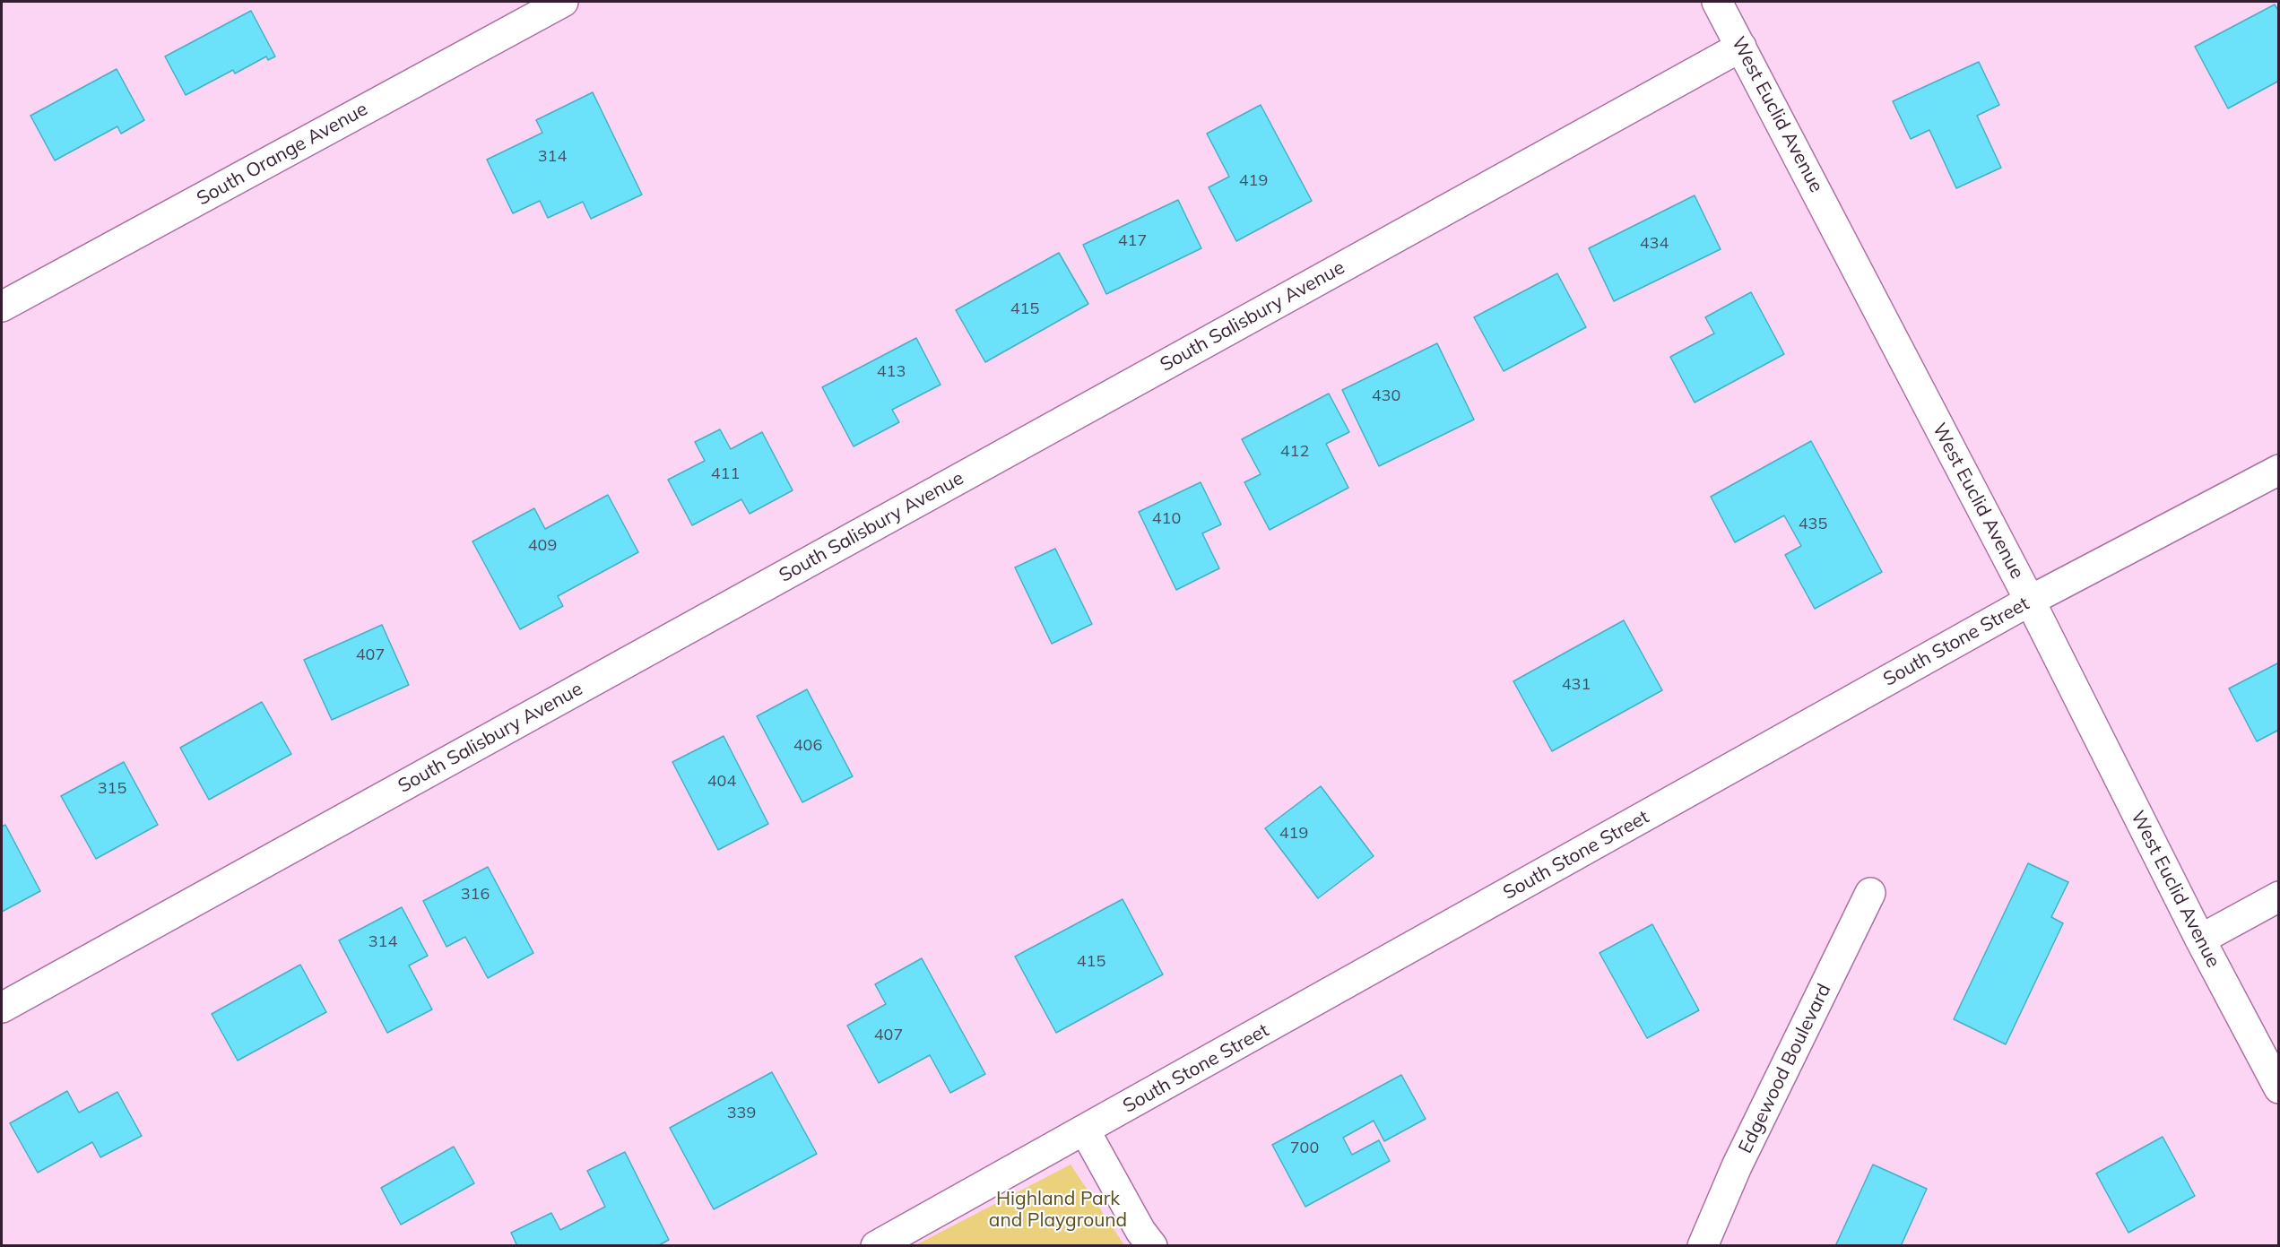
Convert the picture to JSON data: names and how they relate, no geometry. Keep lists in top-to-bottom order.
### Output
{
  "streets": {
    "street": [
      "West Euclid Avenue",
      "South Orange Avenue",
      "South Salisbury Avenue",
      "South Stone Street",
      "Edgewood Boulevard"
    ]
  },
  "crossings": [
    ["West Euclid Avenue", "South Salisbury Avenue"],
    ["West Euclid Avenue", "South Stone Street"]
  ],
  "parks": ["Highland Park and Playground"],
  "house_numbers": [
    "314",
    "419",
    "417",
    "434",
    "415",
    "413",
    "430",
    "412",
    "411",
    "410",
    "435",
    "409",
    "407",
    "431",
    "406",
    "404",
    "315",
    "419",
    "316",
    "314",
    "415",
    "407",
    "339",
    "700"
  ]
}
